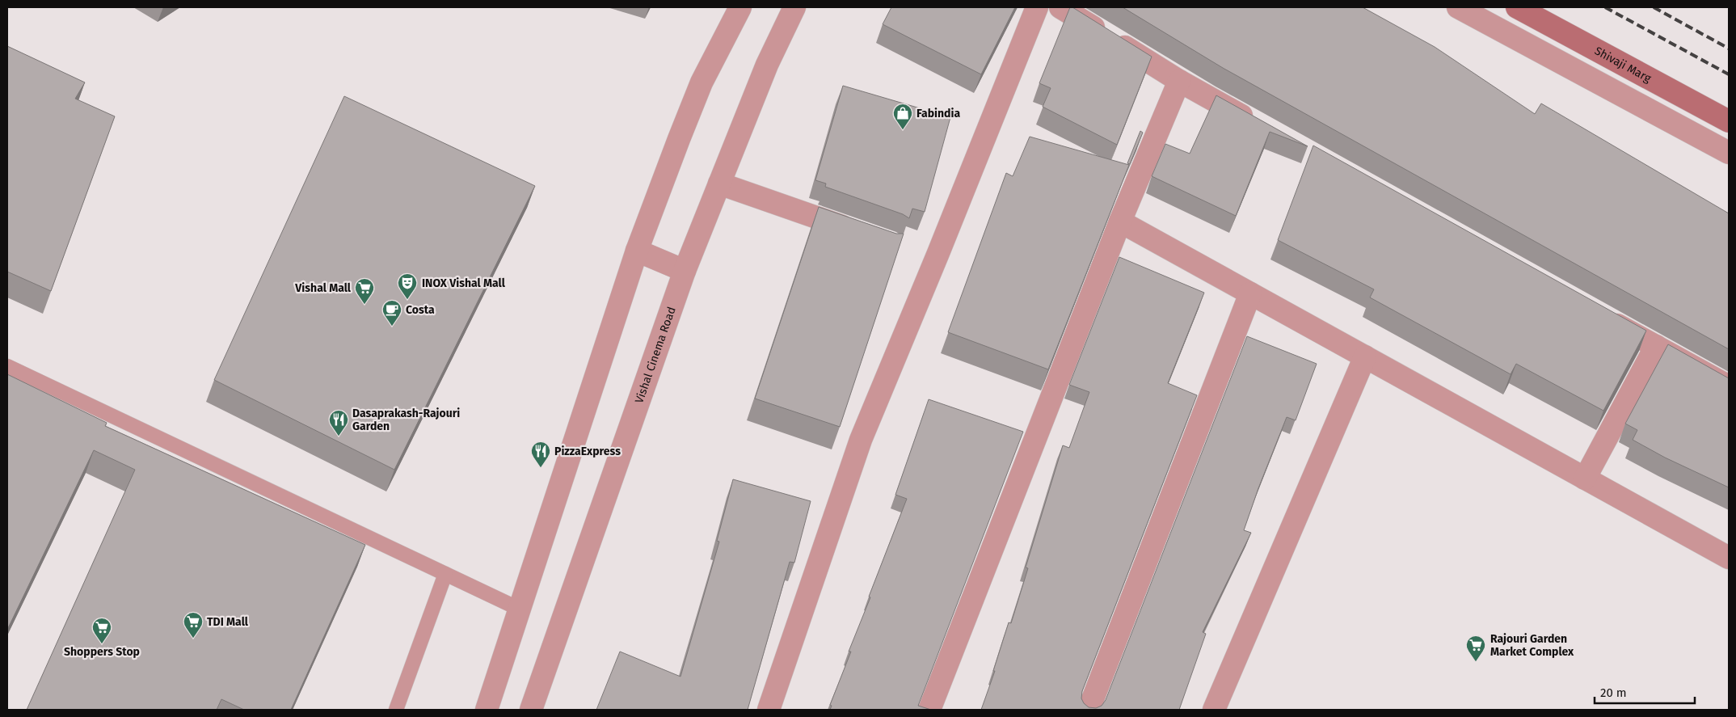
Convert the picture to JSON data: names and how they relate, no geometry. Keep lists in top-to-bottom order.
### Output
{
  "streets": {
    "main road": ["Shivaji Marg"],
    "street": ["Vishal Cinema Road"]
  },
  "places": {
    "shop": ["Fabindia"],
    "theatre": ["INOX Vishal Mall"],
    "supermarket": [
      "Vishal Mall",
      "TDI Mall",
      "Shoppers Stop",
      "Rajouri Garden Market Complex"
    ],
    "cafe": ["Costa"],
    "restaurant": ["Dasaprakash-Rajouri Garden", "PizzaExpress"]
  },
  "scale_bar": "20 m"
}
